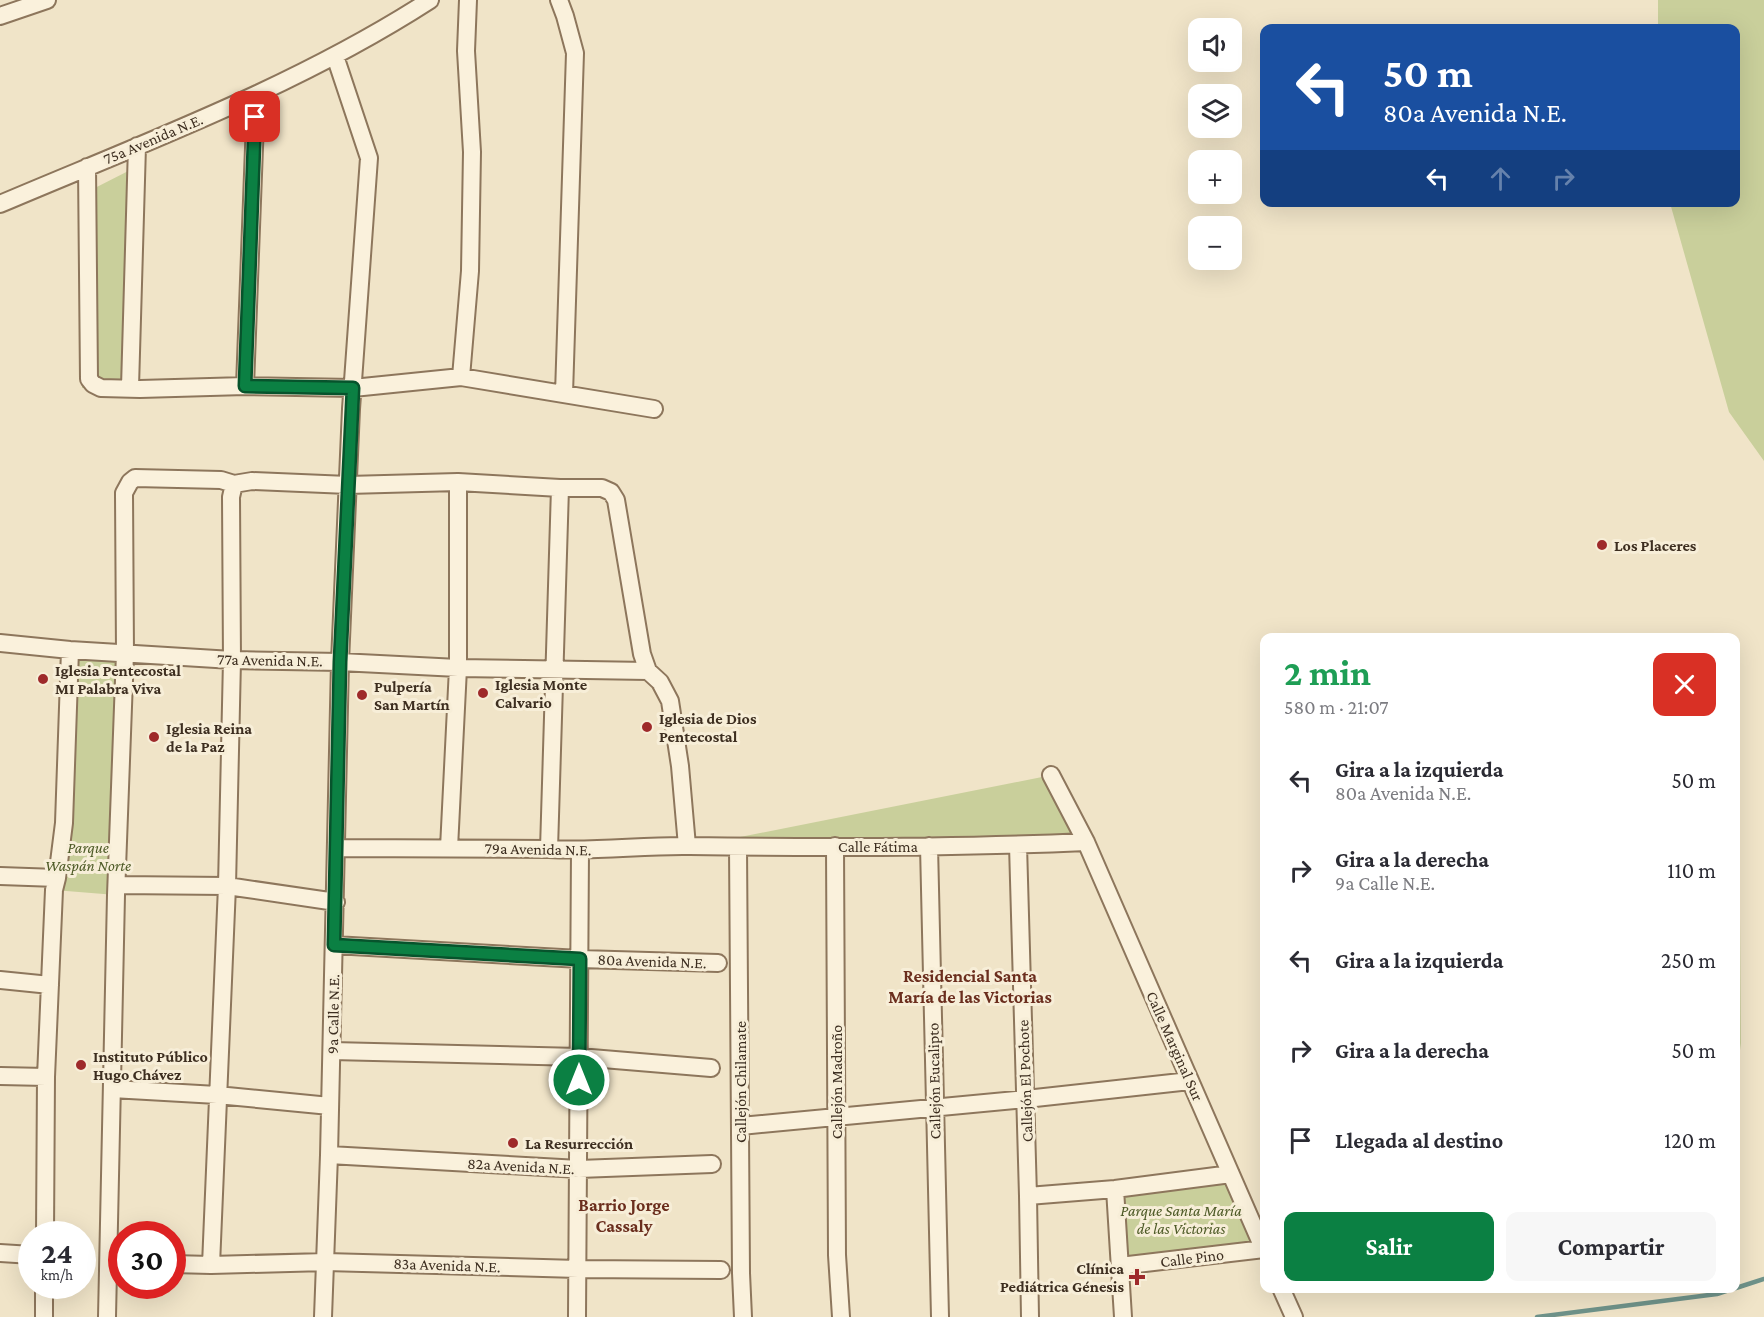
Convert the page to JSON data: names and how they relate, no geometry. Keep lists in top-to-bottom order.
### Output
{
  "streets": {
    "street": [
      "75a Avenida N.E.",
      "77a Avenida N.E.",
      "Calle Fátima",
      "79a Avenida N.E.",
      "80a Avenida N.E.",
      "9a Calle N.E.",
      "Calle Marginal Sur",
      "Callejón Eucalipto",
      "Callejón El Pochote",
      "Callejón Chilamate",
      "Callejón Madroño",
      "82a Avenida N.E.",
      "Calle Pino",
      "83a Avenida N.E."
    ]
  },
  "crossings": [
    ["75a Avenida N.E.", "9a Calle N.E."],
    ["77a Avenida N.E.", "9a Calle N.E."],
    ["Calle Fátima", "79a Avenida N.E."],
    ["Calle Fátima", "Calle Marginal Sur"],
    ["Calle Fátima", "Callejón Eucalipto"],
    ["Calle Fátima", "Callejón El Pochote"],
    ["Calle Fátima", "Callejón Chilamate"],
    ["Calle Fátima", "Callejón Madroño"],
    ["79a Avenida N.E.", "9a Calle N.E."],
    ["79a Avenida N.E.", "Callejón Chilamate"],
    ["80a Avenida N.E.", "9a Calle N.E."],
    ["9a Calle N.E.", "82a Avenida N.E."],
    ["9a Calle N.E.", "83a Avenida N.E."]
  ],
  "districts": ["Residencial Santa María de las Victorias", "Barrio Jorge Cassaly"],
  "parks": ["Parque Waspán Norte", "Parque Santa María de las Victorias"],
  "places": {
    "other": [
      "Los Placeres",
      "Iglesia Pentecostal MI Palabra Viva",
      "Iglesia Monte Calvario",
      "Pulpería San Martín",
      "Iglesia de Dios Pentecostal",
      "Iglesia Reina de la Paz",
      "Instituto Público Hugo Chávez",
      "La Resurrección"
    ],
    "health": ["Clínica Pediátrica Génesis"]
  },
  "page": {
    "map_buttons": ["+", "−"],
    "turn": ["50 m", "80a Avenida N.E."],
    "heading": ["2 min", "580 m · 21:07"],
    "list": [
      {
        "name": "Gira a la izquierda",
        "note": "80a Avenida N.E.",
        "value": "50 m"
      },
      {
        "name": "Gira a la derecha",
        "note": "9a Calle N.E.",
        "value": "110 m"
      },
      {
        "name": "Gira a la izquierda",
        "value": "250 m"
      },
      {
        "name": "Gira a la derecha",
        "value": "50 m"
      },
      {
        "name": "Llegada al destino",
        "value": "120 m"
      }
    ],
    "buttons": ["Salir", "Compartir"],
    "speed": "24 km/h",
    "limit": "30"
  }
}
